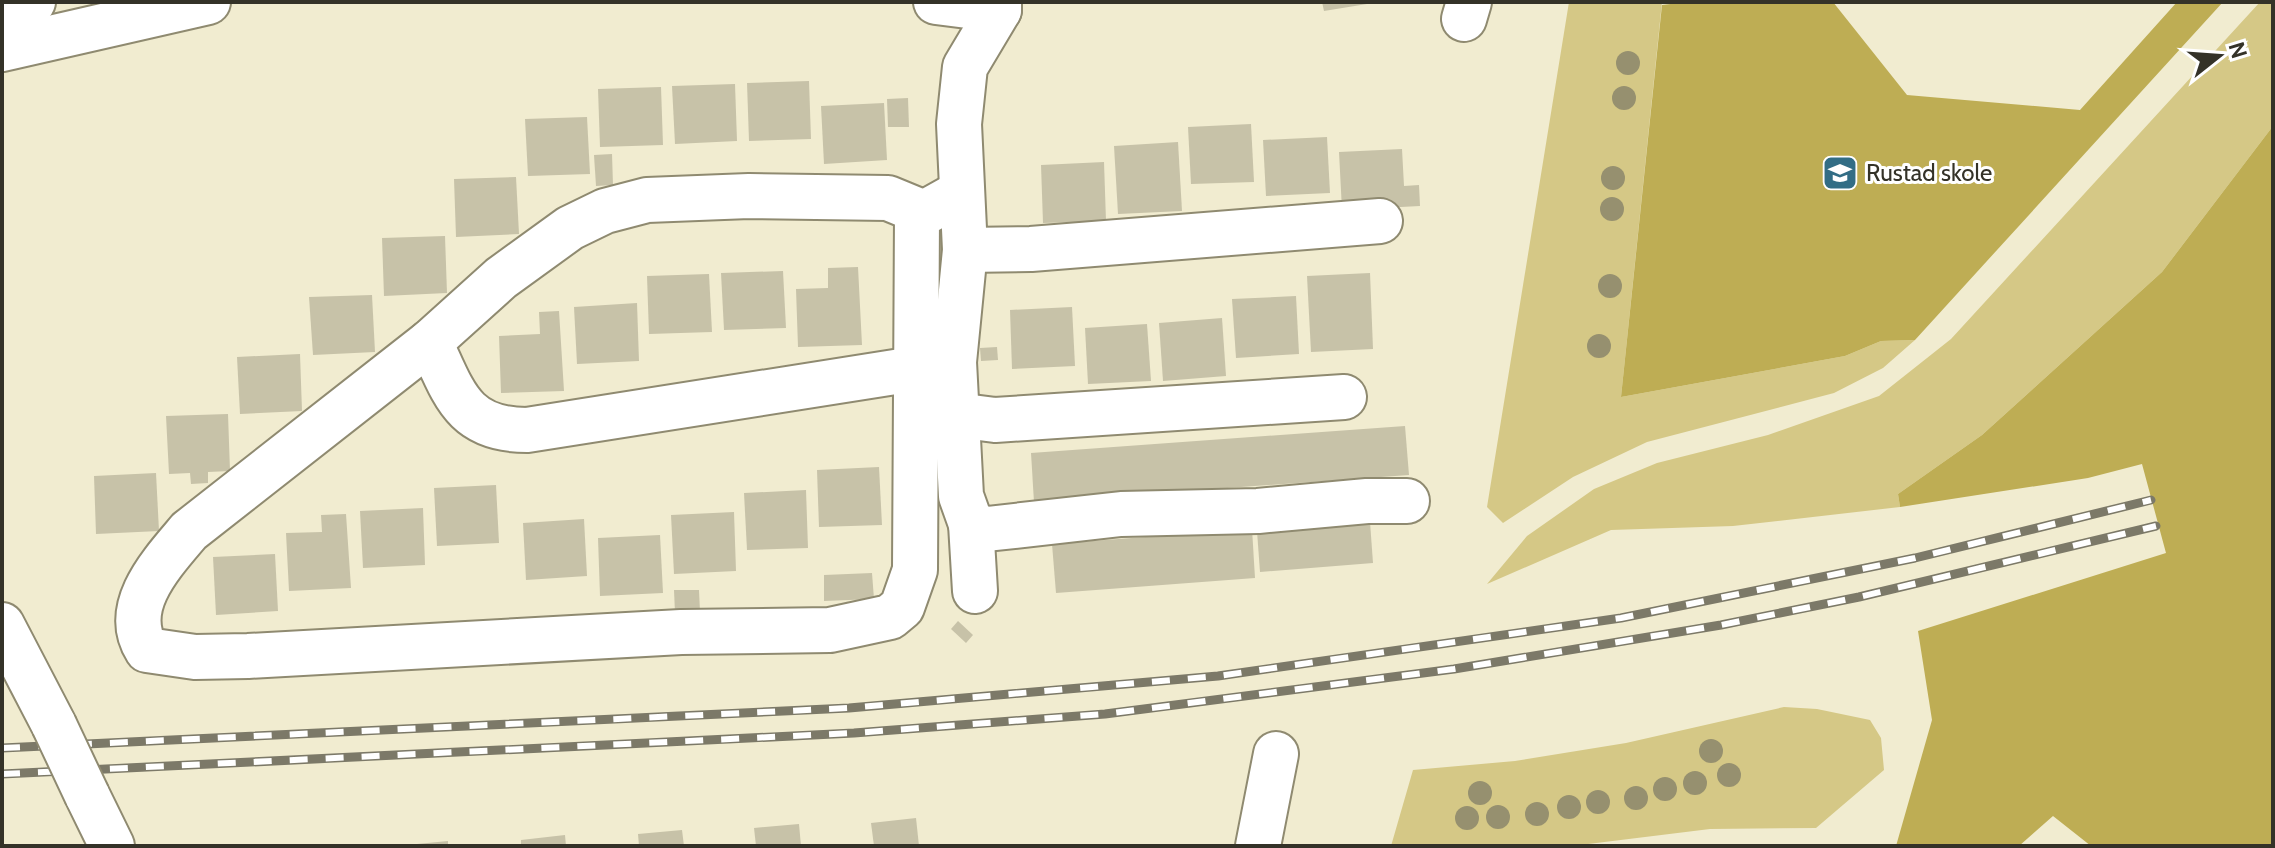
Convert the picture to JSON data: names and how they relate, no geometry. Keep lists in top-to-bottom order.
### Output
{
  "places": {
    "school or university": ["Rustad skole"]
  },
  "north": "right"
}
